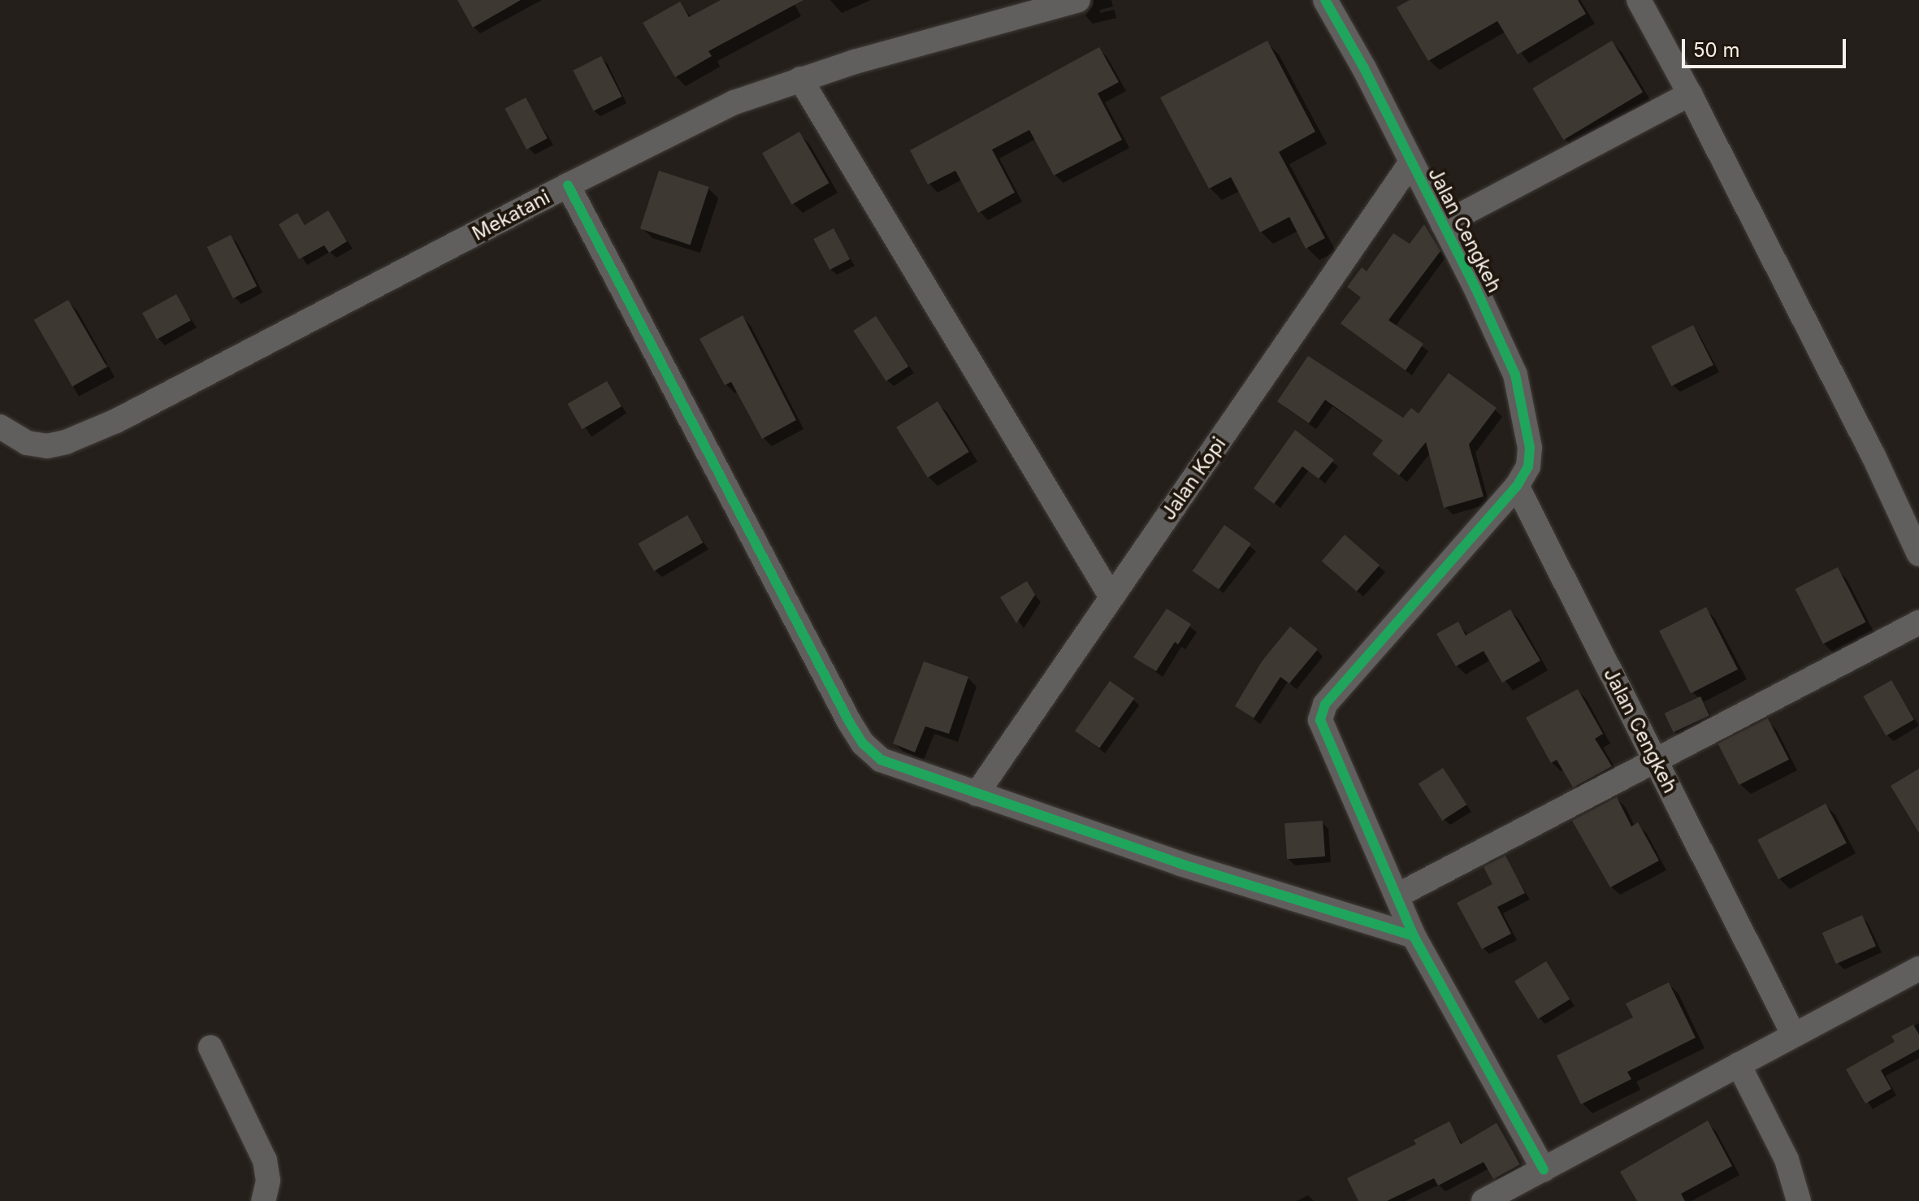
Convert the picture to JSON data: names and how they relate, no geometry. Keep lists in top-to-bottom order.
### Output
{
  "streets": {
    "street": ["Mekatani", "Jalan Cengkeh", "Jalan Kopi"]
  },
  "crossings": [
    ["Jalan Cengkeh", "Jalan Kopi"]
  ],
  "scale_bar": "50 m"
}
